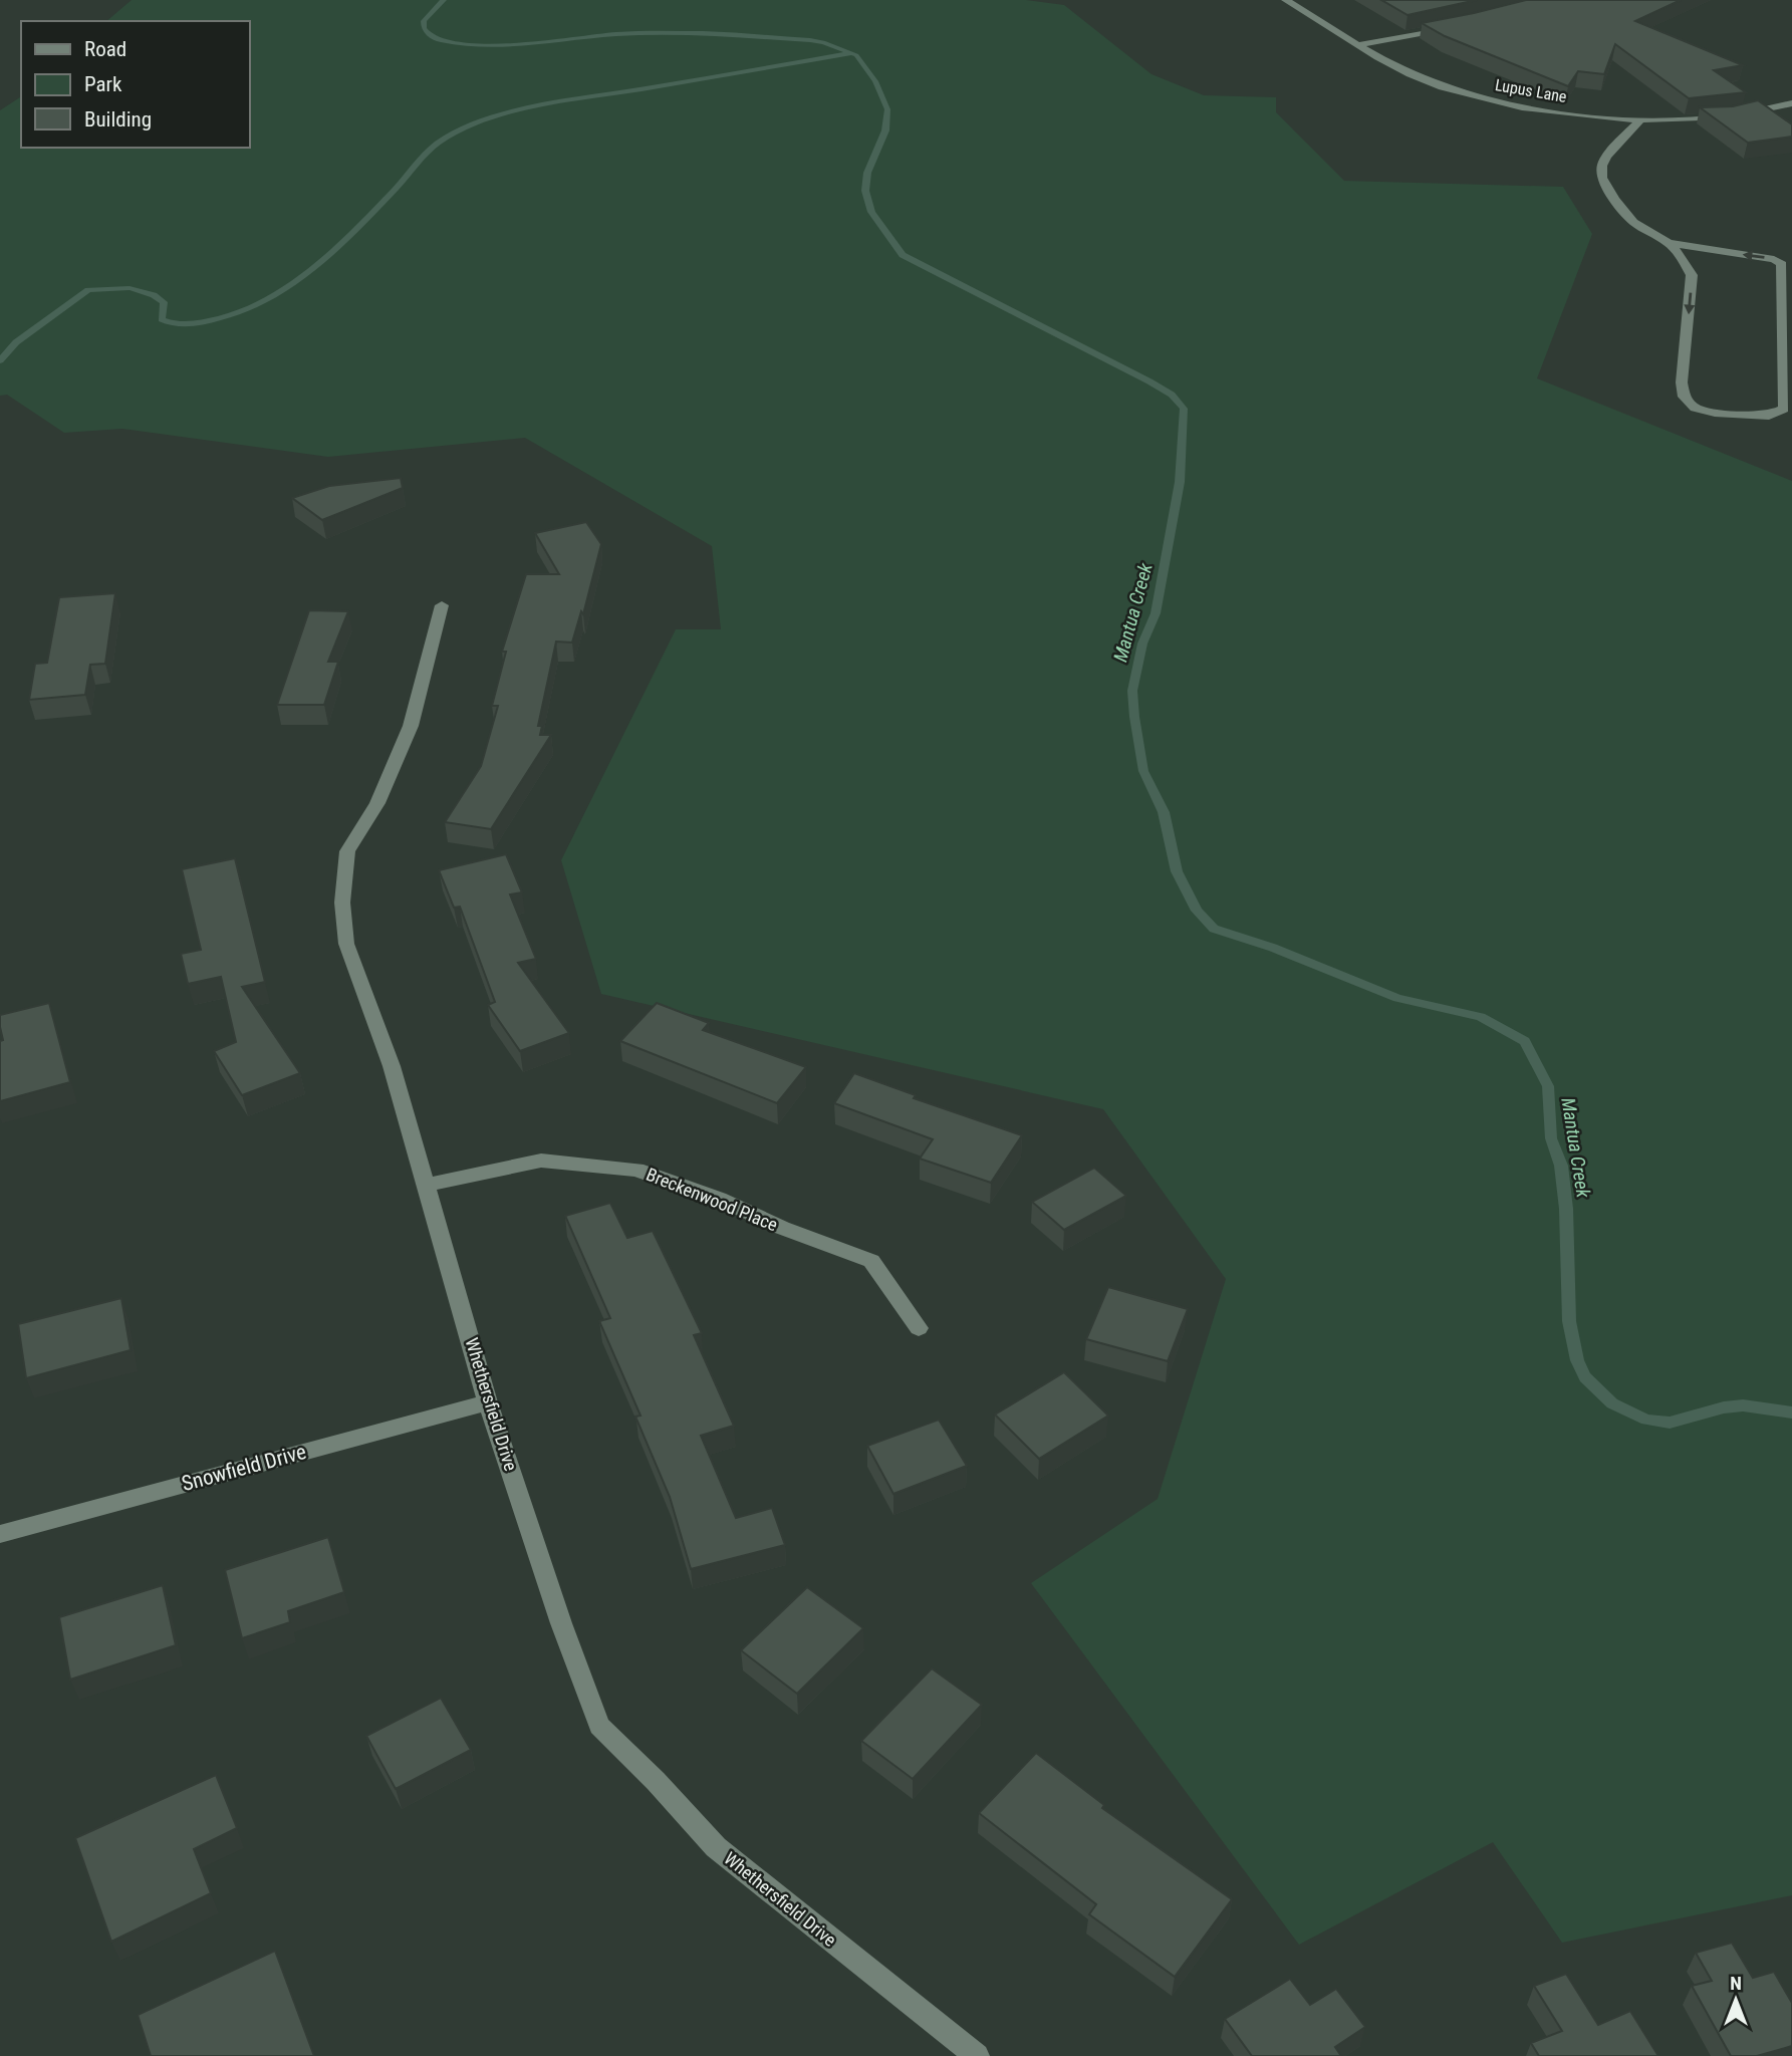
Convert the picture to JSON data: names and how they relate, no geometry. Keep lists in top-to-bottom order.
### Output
{
  "streets": {
    "street": [
      "Lupus Lane",
      "Breckenwood Place",
      "Whethersfield Drive",
      "Snowfield Drive"
    ]
  },
  "crossings": [
    ["Breckenwood Place", "Whethersfield Drive"],
    ["Whethersfield Drive", "Snowfield Drive"]
  ],
  "water": ["Mantua Creek"],
  "legend": ["Road", "Park", "Building"],
  "north": "top"
}
